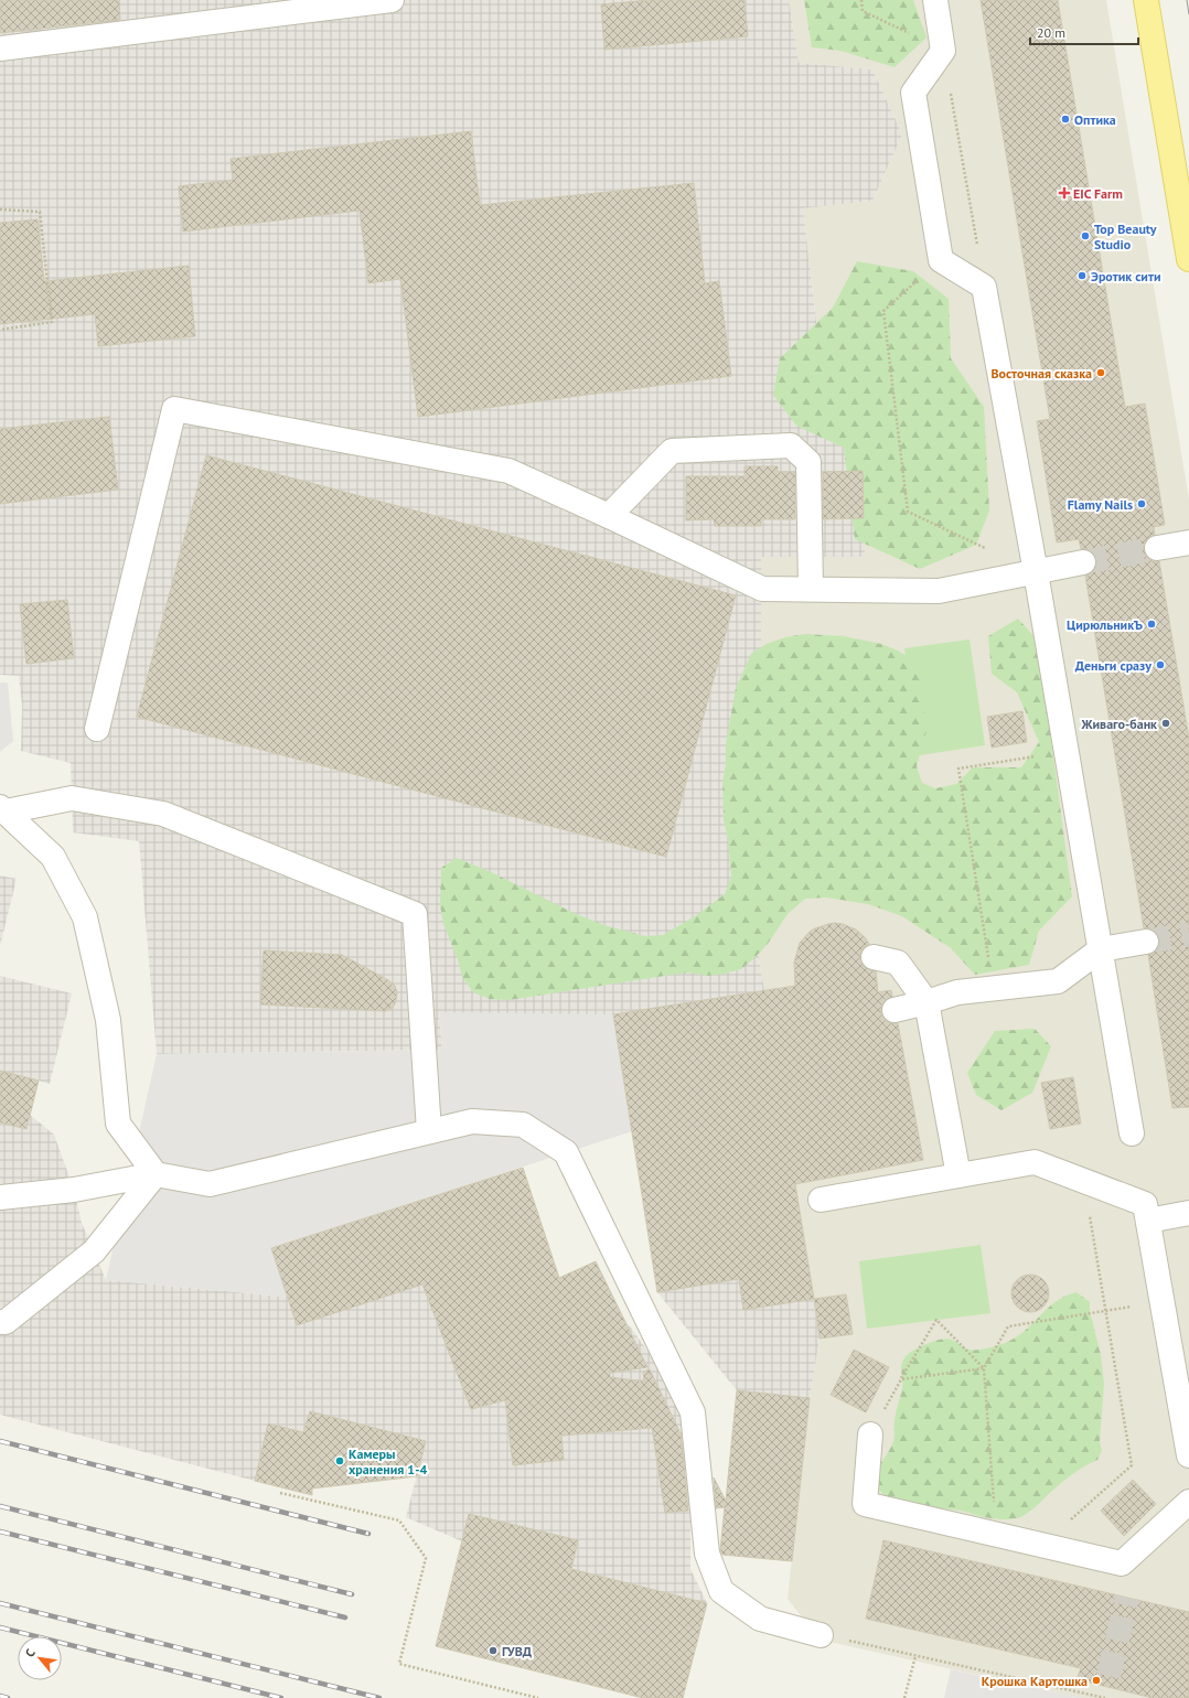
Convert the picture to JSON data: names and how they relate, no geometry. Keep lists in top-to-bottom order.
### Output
{
  "places": {
    "other": [
      "Оптика",
      "Top Beauty Studio",
      "Эротик сити",
      "Восточная сказка",
      "Flamy Nails",
      "ЦирюльникЪ",
      "Деньги сразу",
      "Живаго-банк",
      "Камеры хранения 1-4",
      "ГУВД",
      "Крошка Картошка"
    ],
    "health": ["EIC Farm"]
  },
  "scale_bar": "20 m",
  "north": "top left"
}
